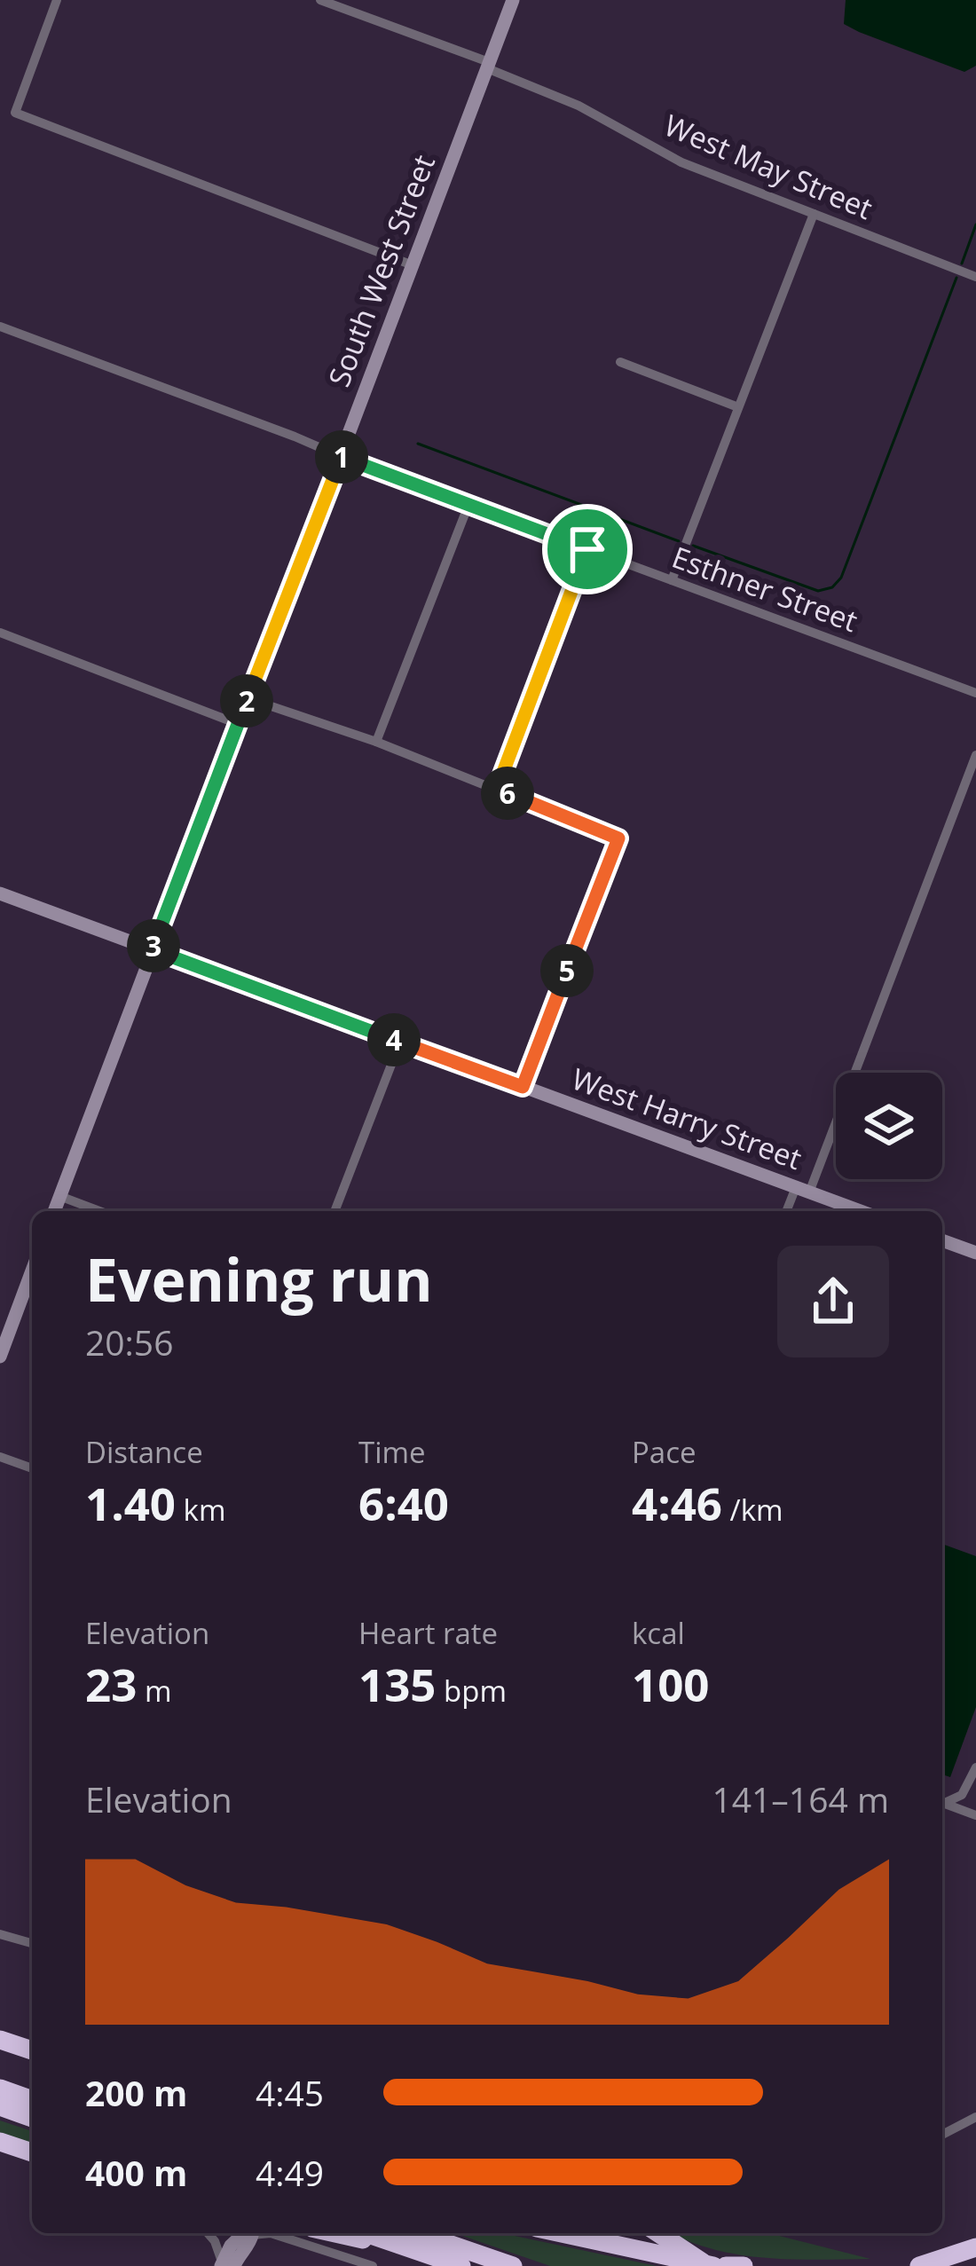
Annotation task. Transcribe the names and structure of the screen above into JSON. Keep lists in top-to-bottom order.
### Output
{
  "streets": {
    "main road": ["South West Street", "West Harry Street"],
    "street": ["West May Street", "Esthner Street"]
  },
  "crossings": [
    ["West May Street", "South West Street"],
    ["South West Street", "Esthner Street"],
    ["South West Street", "West Harry Street"]
  ],
  "page": {
    "pins": [
      "1",
      "2",
      "6",
      "3",
      "5",
      "4"
    ],
    "heading": ["Evening run", "20:56"],
    "stats": [
      ["Distance", "1.40 km"],
      ["Time", "6:40"],
      ["Pace", "4:46 /km"],
      ["Elevation", "23 m"],
      ["Heart rate", "135 bpm"],
      ["kcal", "100"]
    ],
    "chart": ["Elevation", "141–164 m"],
    "list": [
      {
        "name": "200 m",
        "note": "4:45"
      },
      {
        "name": "400 m",
        "note": "4:49"
      }
    ]
  }
}
